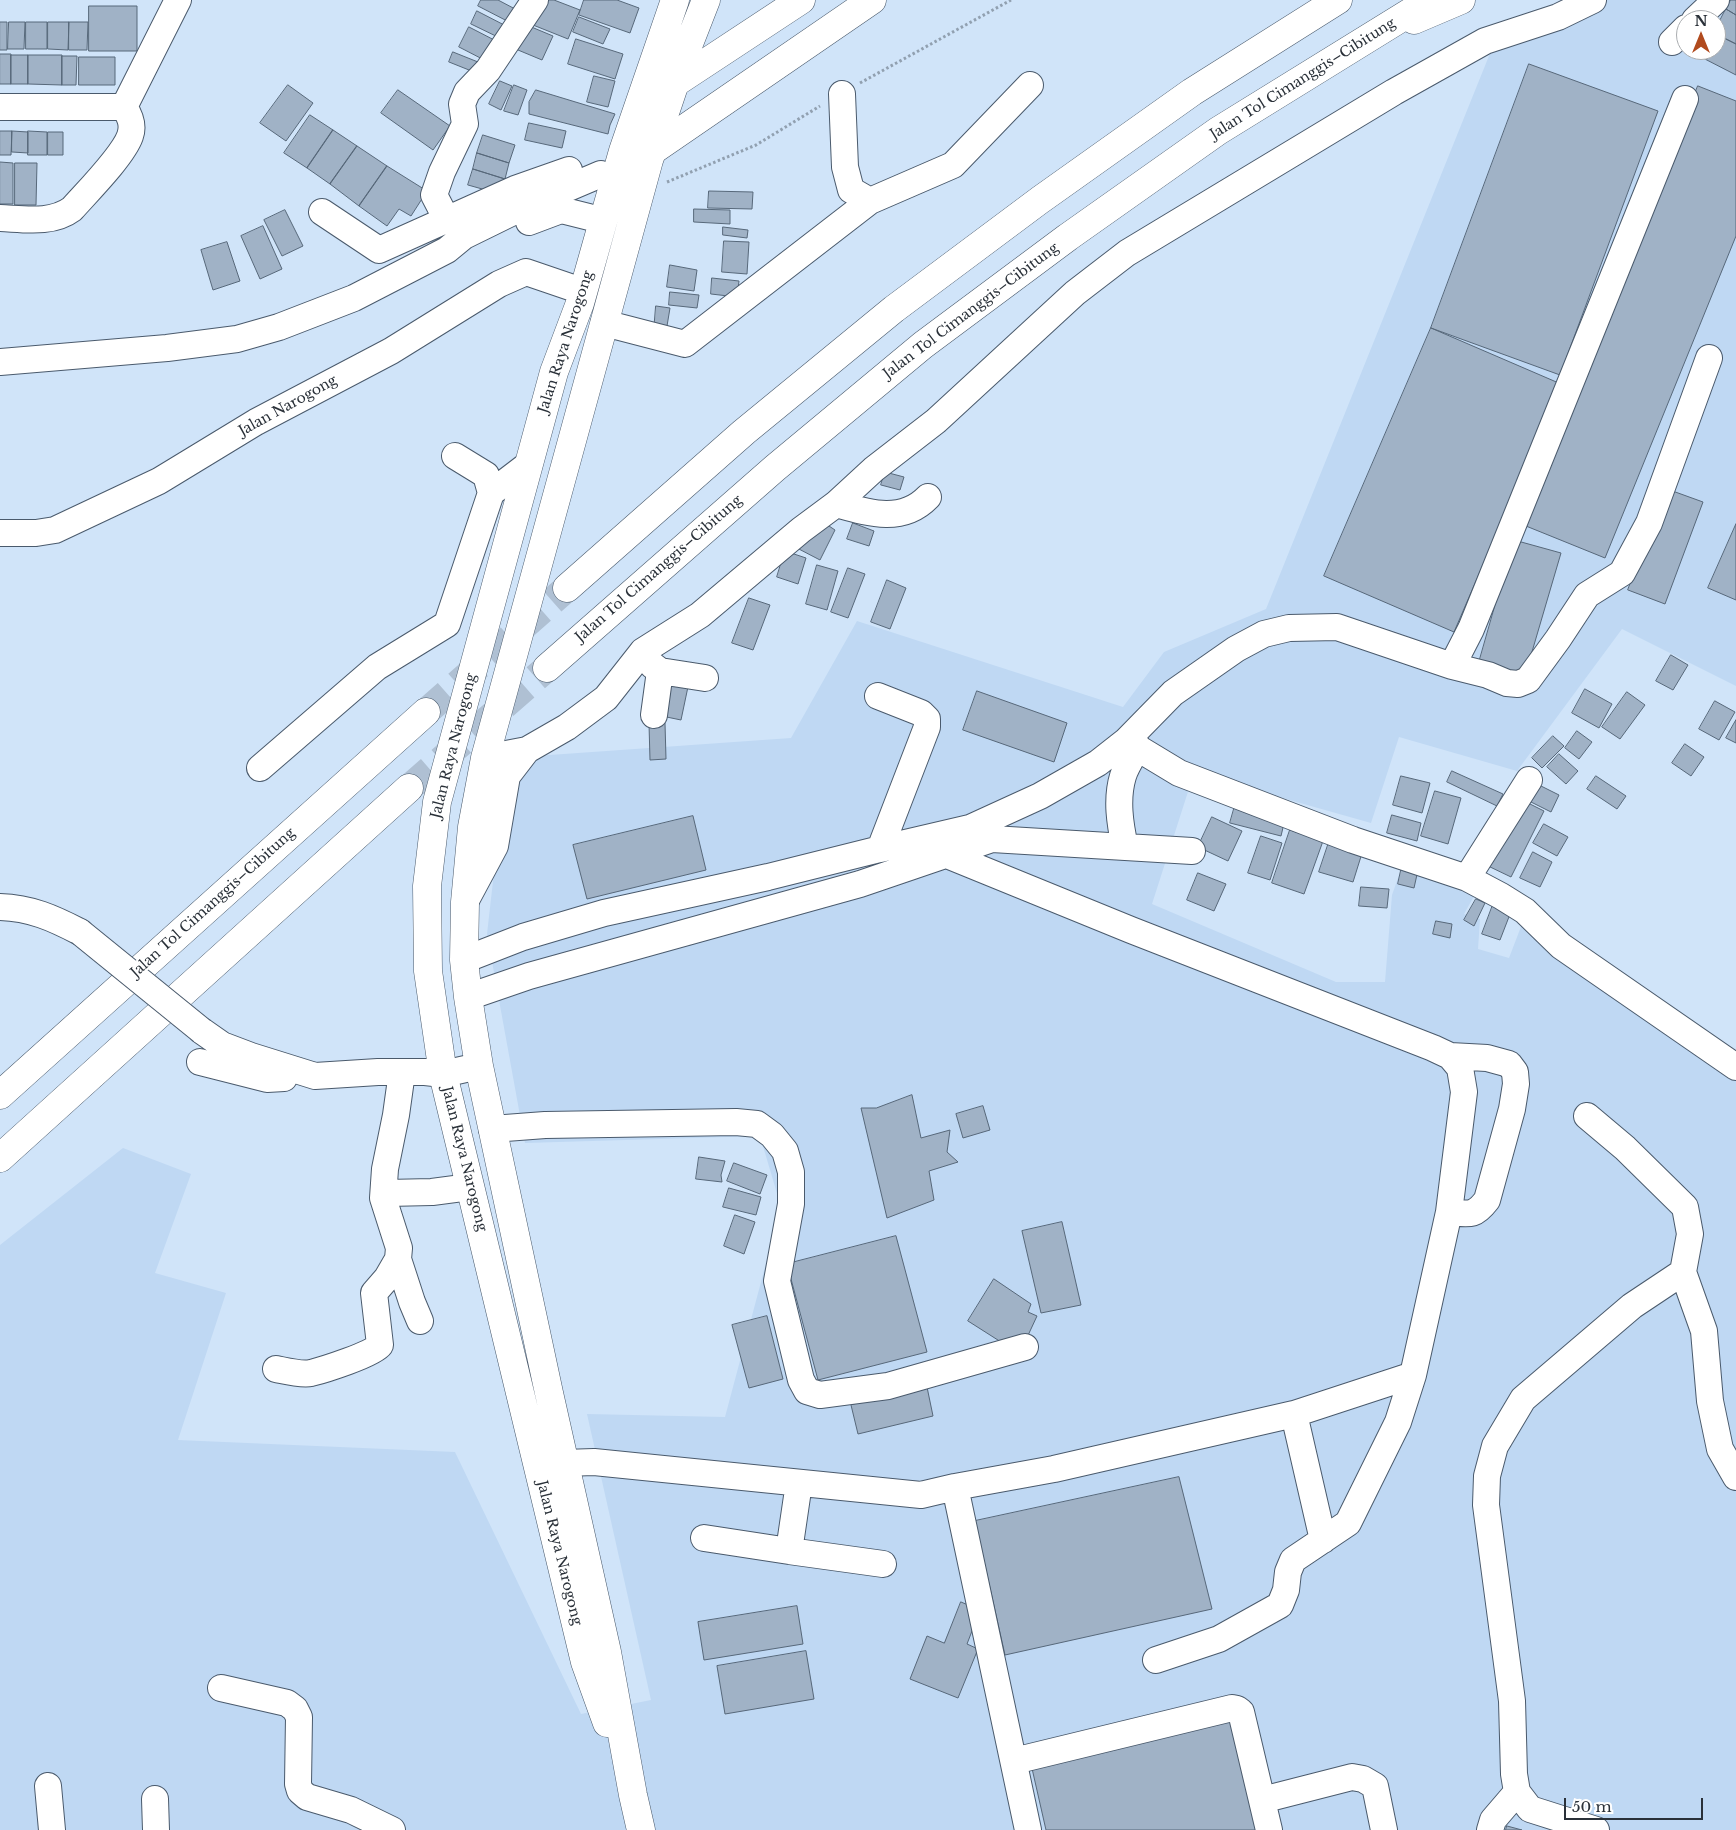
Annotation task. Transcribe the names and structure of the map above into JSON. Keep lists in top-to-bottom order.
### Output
{
  "streets": {
    "main road": ["Jalan Tol Cimanggis–Cibitung", "Jalan Raya Narogong"],
    "street": ["Jalan Narogong"]
  },
  "scale_bar": "50 m",
  "north": "top"
}
